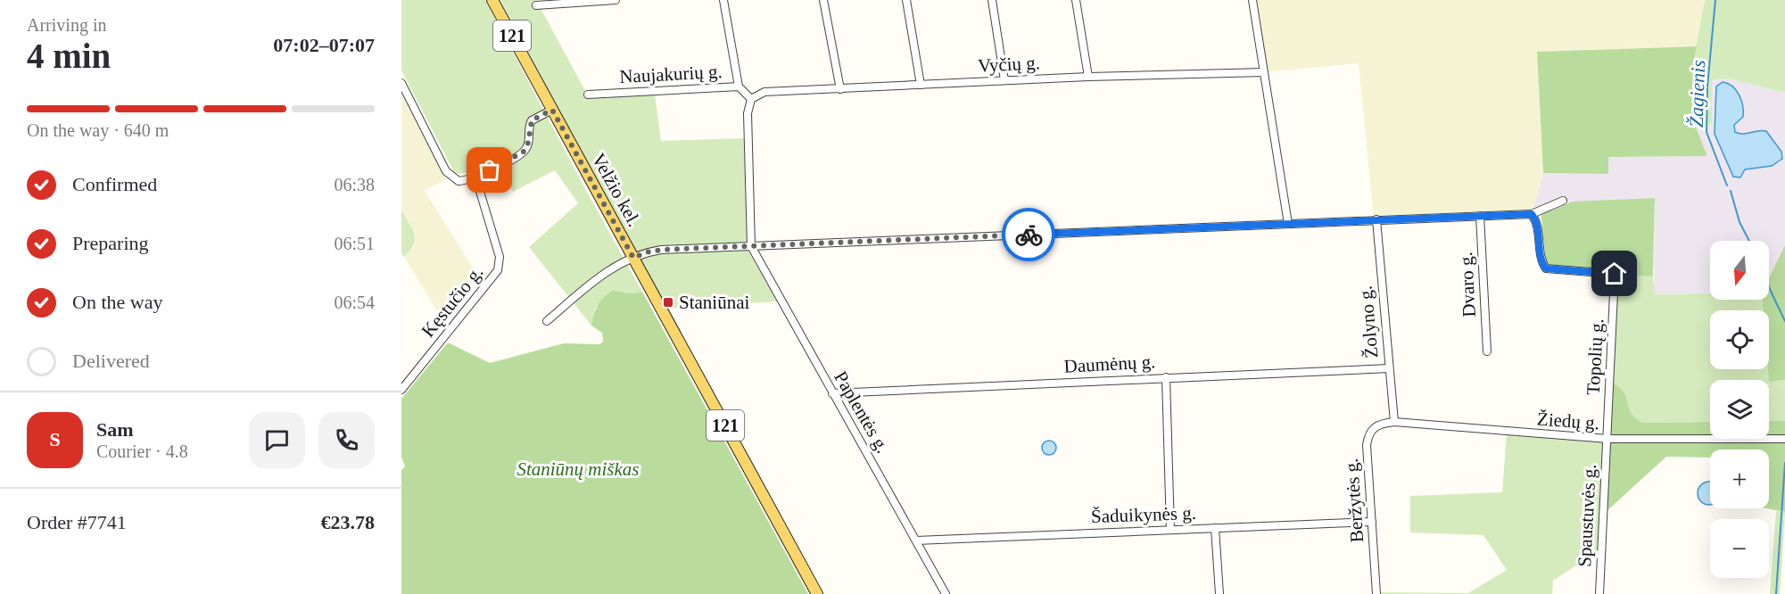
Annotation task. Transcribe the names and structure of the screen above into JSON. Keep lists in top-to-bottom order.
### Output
{
  "streets": {
    "main road": ["121", "Velžio kel."],
    "street": [
      "Vyčių g.",
      "Naujakurių g.",
      "Dvaro g.",
      "Kęstučio g.",
      "Žolyno g.",
      "Topolių g.",
      "Daumėnų g.",
      "Paplentės g.",
      "Žiedų g.",
      "Beržytės g.",
      "Šaduikynės g.",
      "Spaustuvės g."
    ]
  },
  "crossings": [
    ["Vyčių g.", "Naujakurių g."],
    ["Žolyno g.", "Daumėnų g."],
    ["Žolyno g.", "Žiedų g."],
    ["Žolyno g.", "Beržytės g."],
    ["Topolių g.", "Žiedų g."],
    ["Topolių g.", "Spaustuvės g."],
    ["Daumėnų g.", "Paplentės g."],
    ["Paplentės g.", "Šaduikynės g."],
    ["Žiedų g.", "Beržytės g."],
    ["Žiedų g.", "Spaustuvės g."],
    ["Beržytės g.", "Šaduikynės g."]
  ],
  "water": ["Žagienis"],
  "parks": ["Staniūnų miškas"],
  "places": {
    "transit": ["Staniūnai"]
  },
  "north": "bottom",
  "page": {
    "heading": ["4 min", "Arriving in", "07:02–07:07"],
    "panel": [
      "Sam",
      "Courier · 4.8",
      "Order #7741",
      "€23.78"
    ],
    "bar": "On the way · 640 m",
    "list": [
      ["Confirmed", "06:38"],
      ["Preparing", "06:51"],
      ["On the way", "06:54"],
      "Delivered"
    ],
    "map_buttons": ["+", "−"],
    "round": "S"
  }
}
